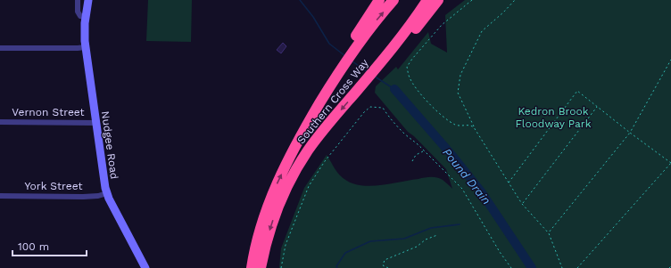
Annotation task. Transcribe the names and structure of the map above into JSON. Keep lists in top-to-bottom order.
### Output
{
  "streets": {
    "highway": ["Southern Cross Way"],
    "main road": ["Nudgee Road"],
    "street": ["Vernon Street", "York Street"]
  },
  "crossings": [
    ["Vernon Street", "Nudgee Road"],
    ["Nudgee Road", "York Street"]
  ],
  "water": ["Pound Drain"],
  "parks": ["Kedron Brook Floodway Park"],
  "scale_bar": "100 m"
}
